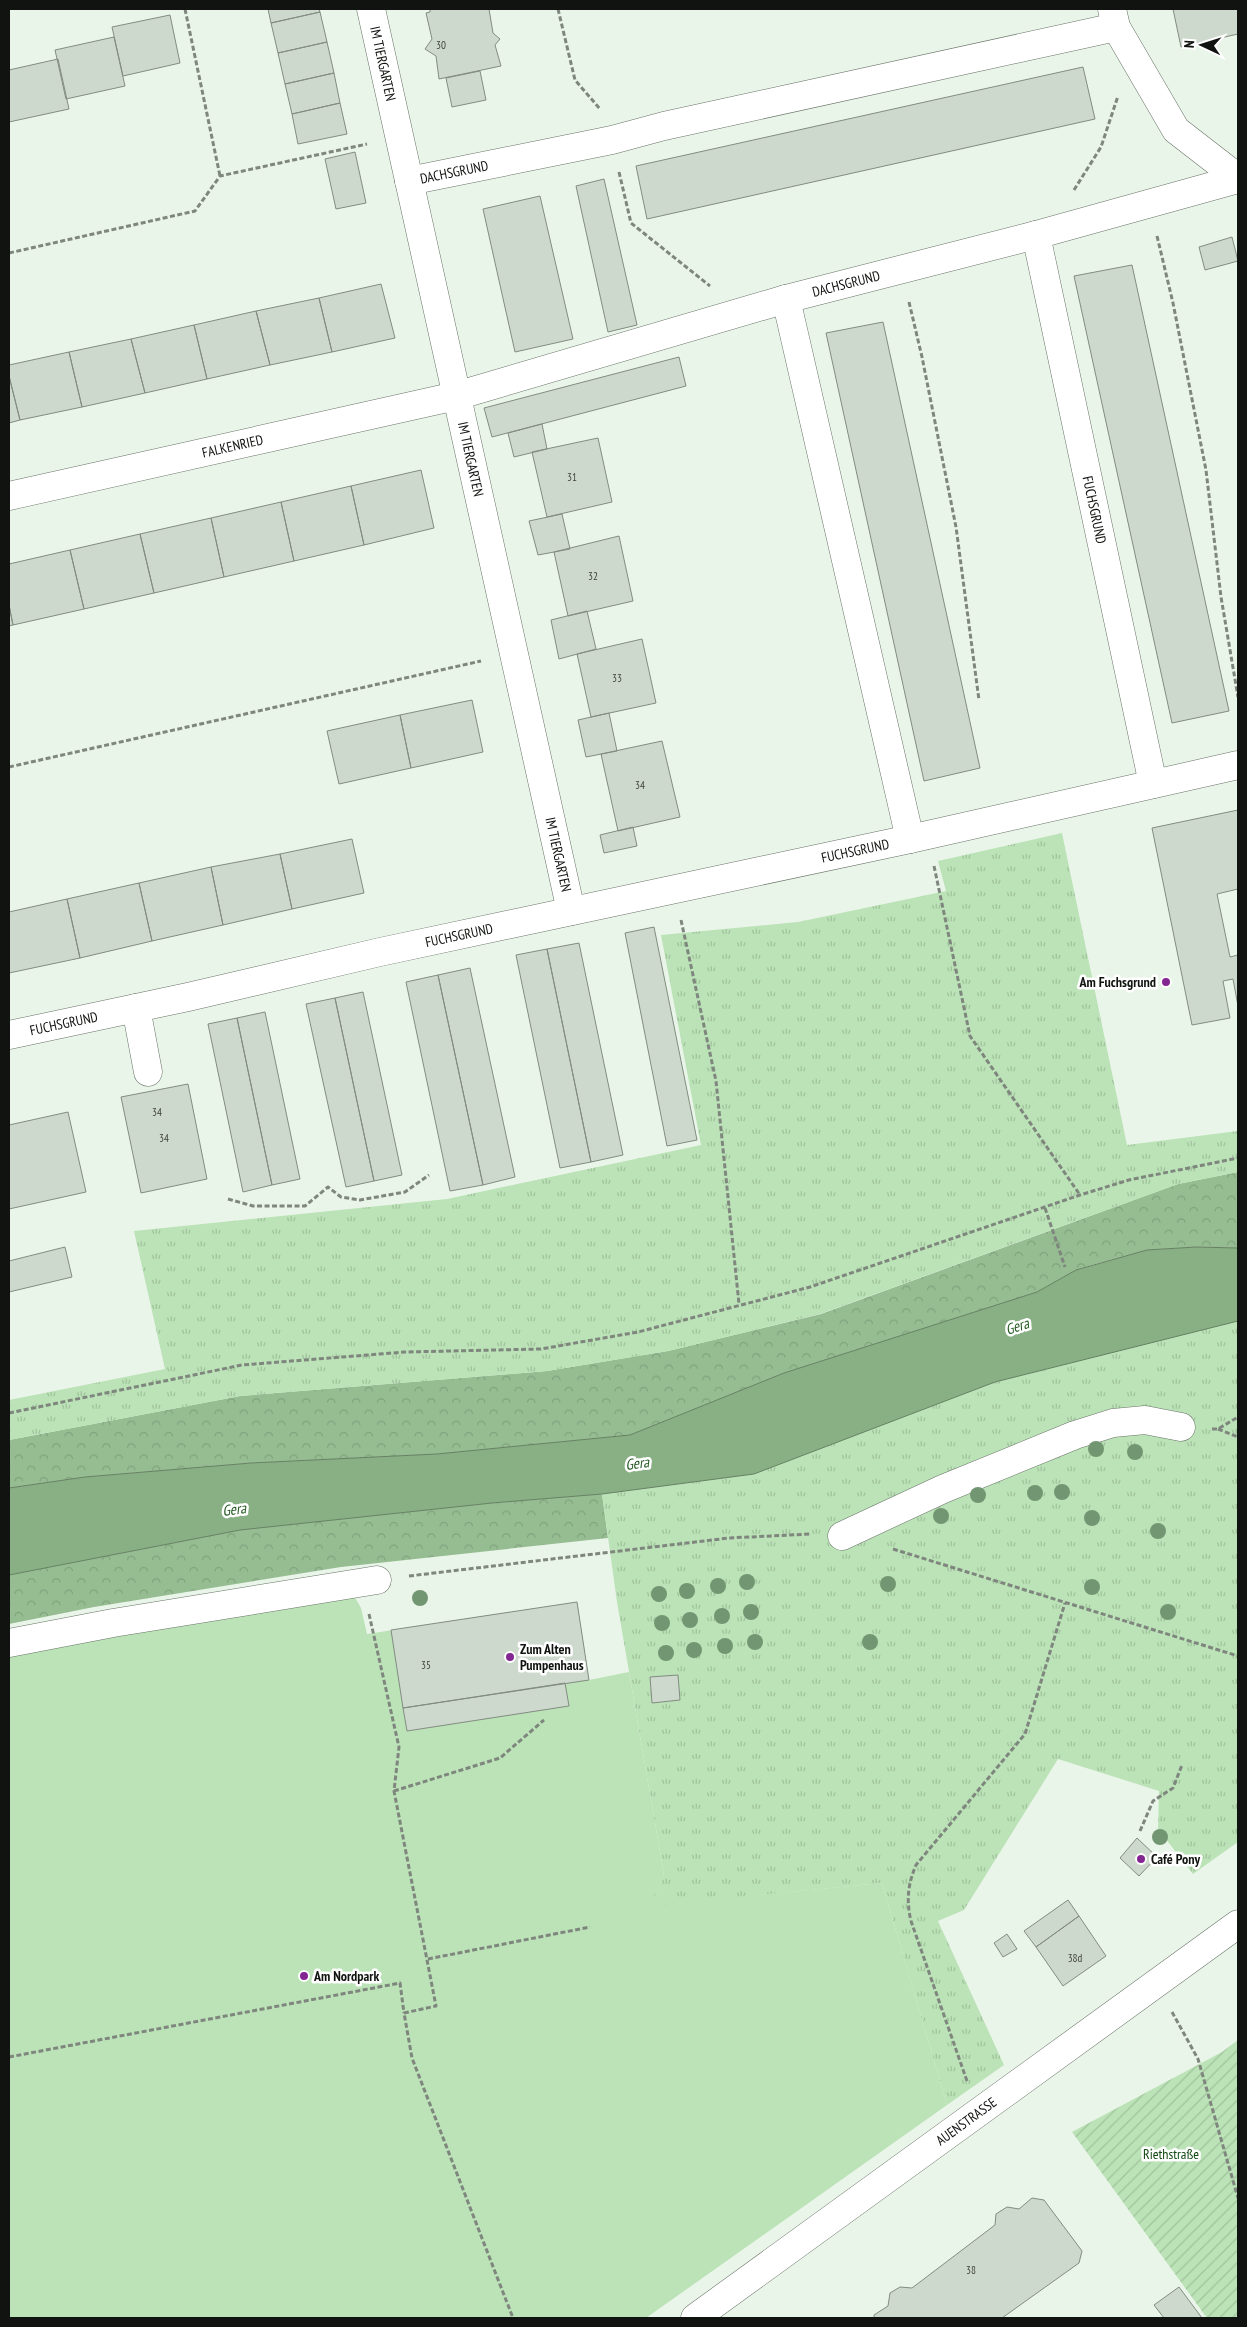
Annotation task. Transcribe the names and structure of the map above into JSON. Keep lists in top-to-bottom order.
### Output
{
  "streets": {
    "street": [
      "IM TIERGARTEN",
      "DACHSGRUND",
      "FALKENRIED",
      "FUCHSGRUND",
      "AUENSTRASSE"
    ]
  },
  "crossings": [
    ["IM TIERGARTEN", "DACHSGRUND"],
    ["IM TIERGARTEN", "FALKENRIED"],
    ["IM TIERGARTEN", "FUCHSGRUND"],
    ["DACHSGRUND", "FALKENRIED"],
    ["DACHSGRUND", "FUCHSGRUND"]
  ],
  "water": ["Gera"],
  "parks": ["Riethstraße"],
  "places": [
    "Am Fuchsgrund",
    "Zum Alten Pumpenhaus",
    "Café Pony",
    "Am Nordpark"
  ],
  "house_numbers": [
    "30",
    "31",
    "32",
    "33",
    "34",
    "34",
    "34",
    "35",
    "38d",
    "38"
  ],
  "north": "left"
}
